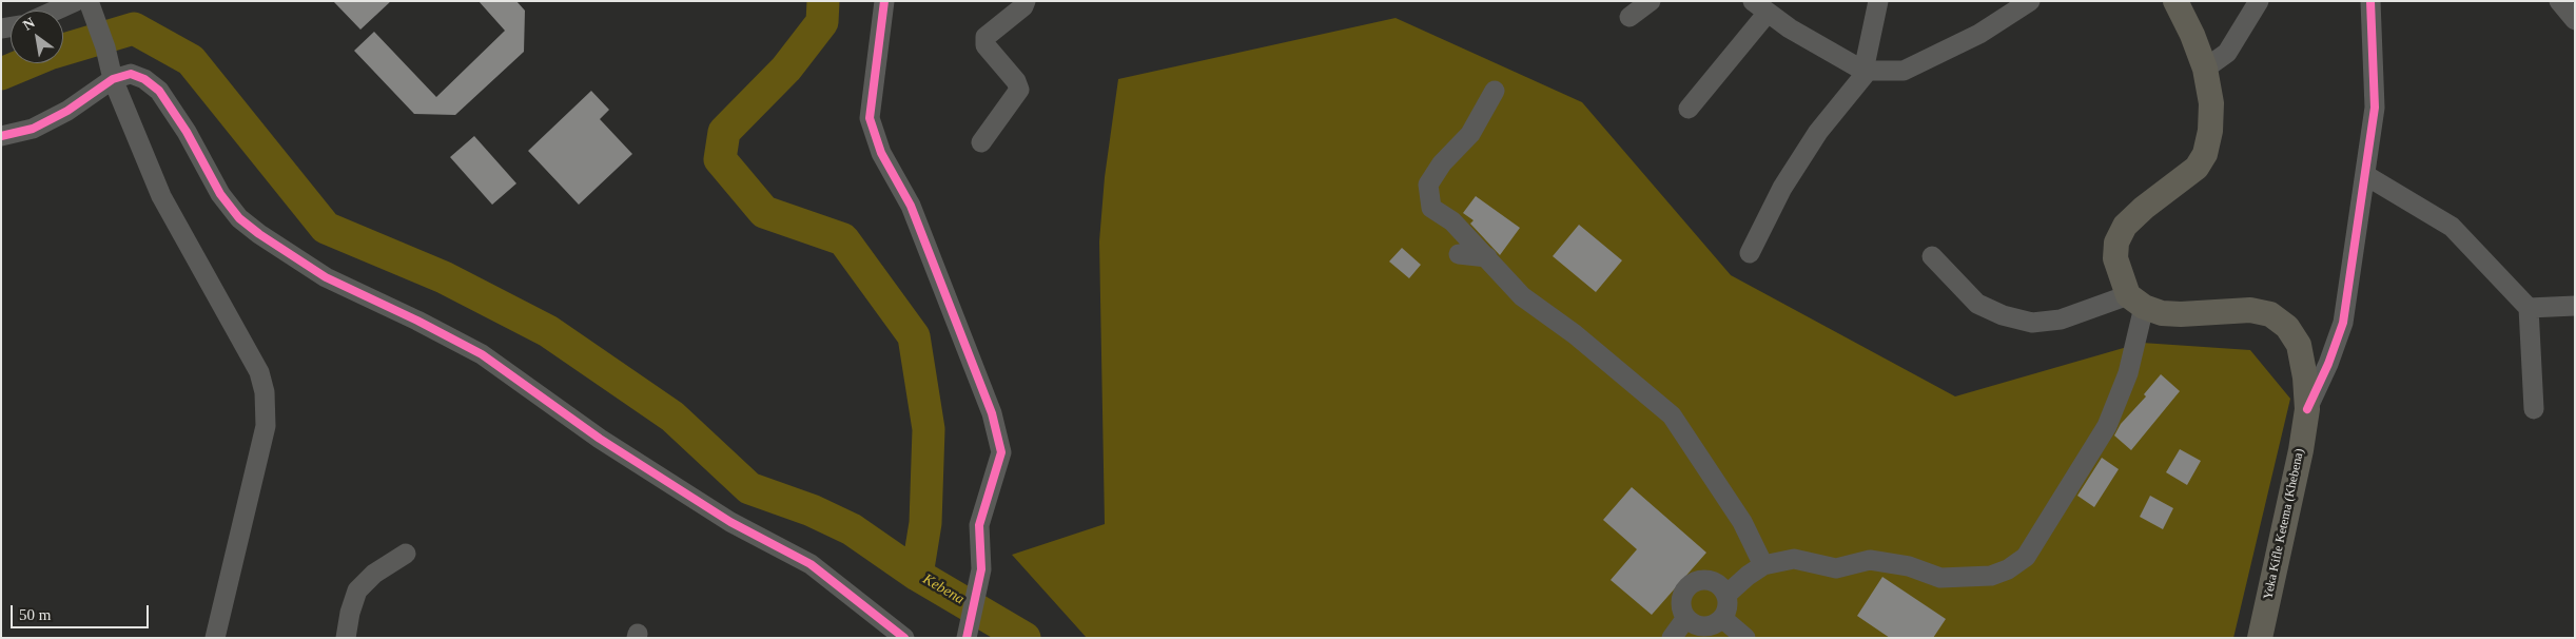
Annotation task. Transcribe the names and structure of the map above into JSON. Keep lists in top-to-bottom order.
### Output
{
  "streets": {
    "main road": ["Yeka Kifle Ketema (Khebena)"]
  },
  "water": ["Kebena"],
  "scale_bar": "50 m",
  "north": "top left"
}
